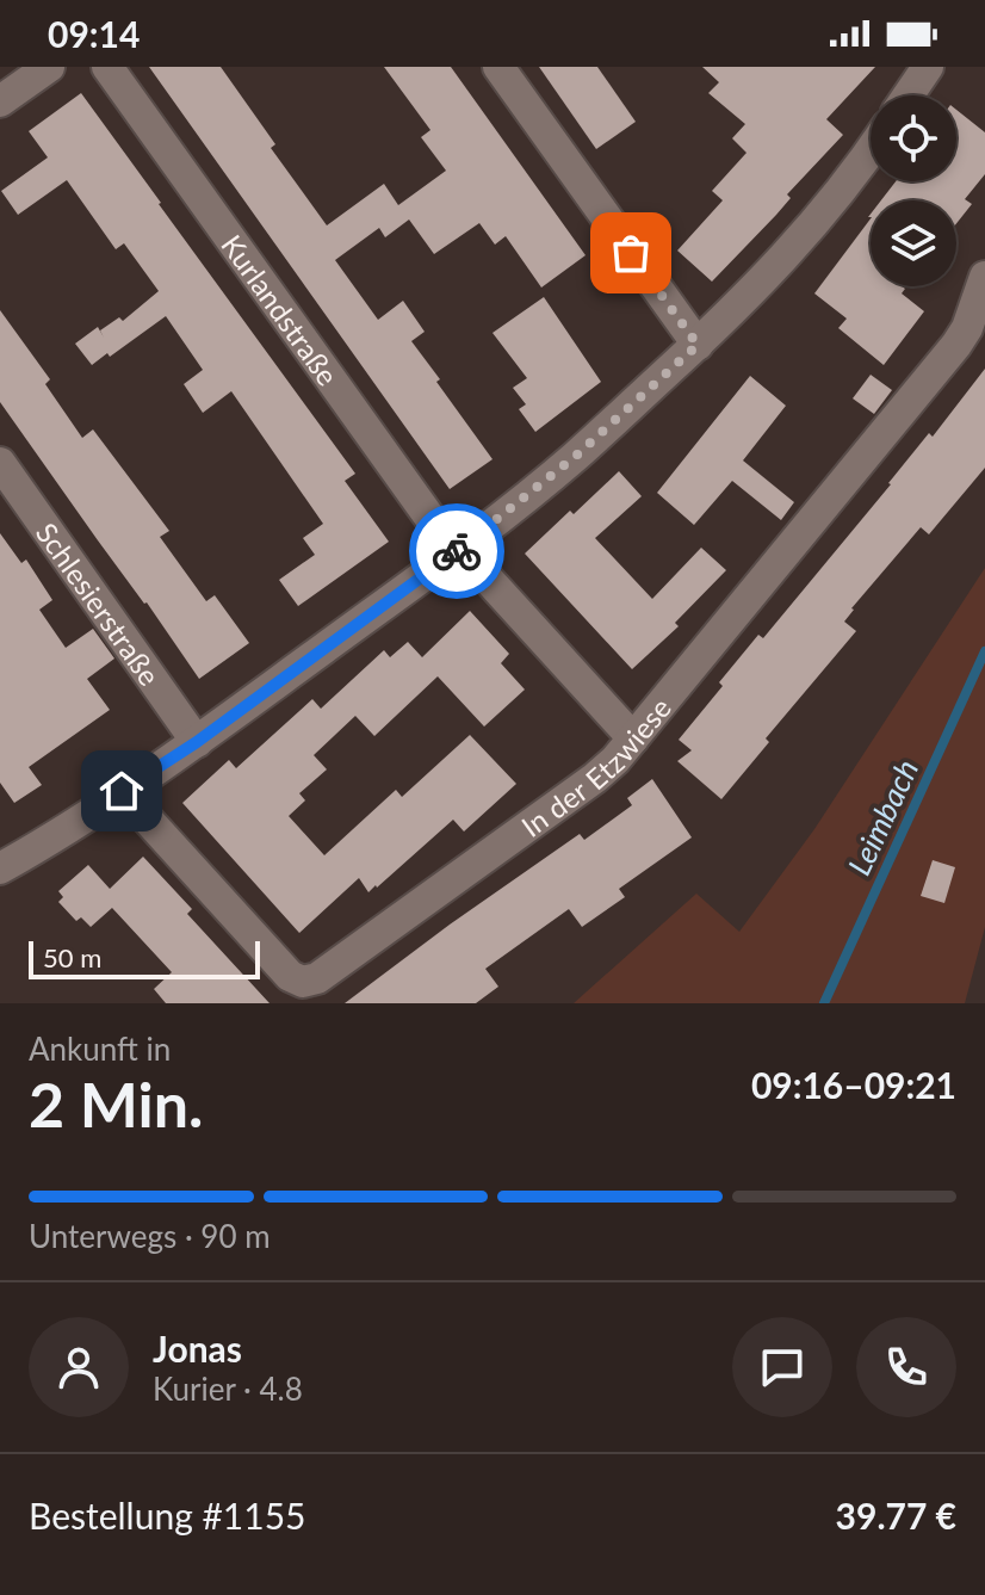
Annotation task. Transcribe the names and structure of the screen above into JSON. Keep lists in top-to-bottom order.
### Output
{
  "streets": {
    "street": ["Kurlandstraße", "Schlesierstraße", "In der Etzwiese"]
  },
  "crossings": [
    ["Kurlandstraße", "In der Etzwiese"]
  ],
  "water": ["Leimbach"],
  "scale_bar": "50 m",
  "page": {
    "status": "09:14",
    "scale": "50 m",
    "heading": ["2 Min.", "Ankunft in", "09:16–09:21"],
    "panel": [
      "Jonas",
      "Kurier · 4.8",
      "Bestellung #1155",
      "39.77 €"
    ],
    "bar": "Unterwegs · 90 m"
  }
}
